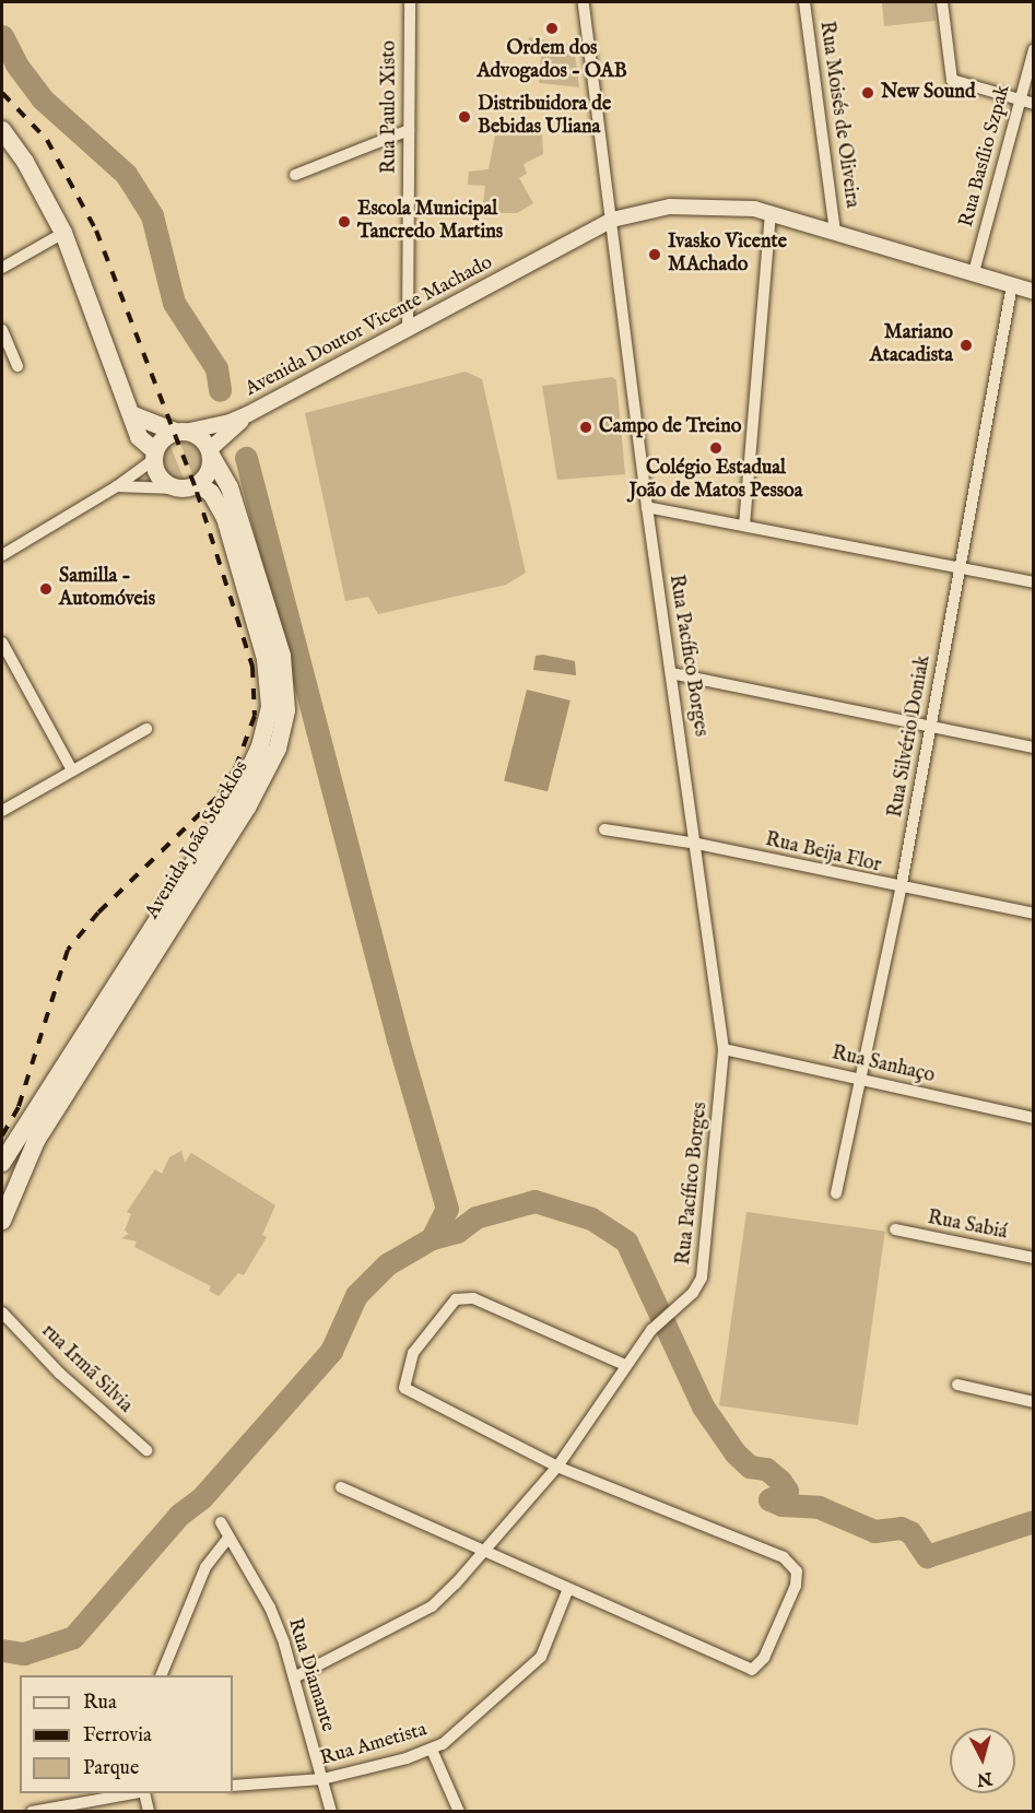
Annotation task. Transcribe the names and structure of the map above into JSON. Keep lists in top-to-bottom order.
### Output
{
  "streets": {
    "main road": ["Avenida João Stocklos"],
    "street": [
      "Rua Paulo Xisto",
      "Rua Moisés de Oliveira",
      "Rua Basílio Szpak",
      "Avenida Doutor Vicente Machado",
      "Rua Pacífico Borges",
      "Rua Silvério Doniak",
      "Rua Beija Flor",
      "Rua Sanhaço",
      "Rua Sabiá",
      "rua Irmã Silvia",
      "Rua Diamante",
      "Rua Ametista"
    ]
  },
  "crossings": [
    ["Rua Paulo Xisto", "Avenida Doutor Vicente Machado"],
    ["Rua Moisés de Oliveira", "Avenida Doutor Vicente Machado"],
    ["Rua Basílio Szpak", "Avenida Doutor Vicente Machado"],
    ["Avenida Doutor Vicente Machado", "Rua Pacífico Borges"],
    ["Avenida Doutor Vicente Machado", "Rua Silvério Doniak"],
    ["Avenida Doutor Vicente Machado", "Avenida João Stocklos"],
    ["Rua Pacífico Borges", "Rua Beija Flor"],
    ["Rua Pacífico Borges", "Rua Sanhaço"],
    ["Rua Silvério Doniak", "Rua Beija Flor"],
    ["Rua Silvério Doniak", "Rua Sanhaço"],
    ["Rua Diamante", "Rua Ametista"]
  ],
  "places": [
    "Ordem dos Advogados - OAB",
    "New Sound",
    "Distribuidora de Bebidas Uliana",
    "Escola Municipal Tancredo Martins",
    "Ivasko Vicente MAchado",
    "Mariano Atacadista",
    "Campo de Treino",
    "Colégio Estadual João de Matos Pessoa",
    "Samilla - Automóveis"
  ],
  "legend": ["Rua", "Ferrovia", "Parque"],
  "north": "bottom"
}
